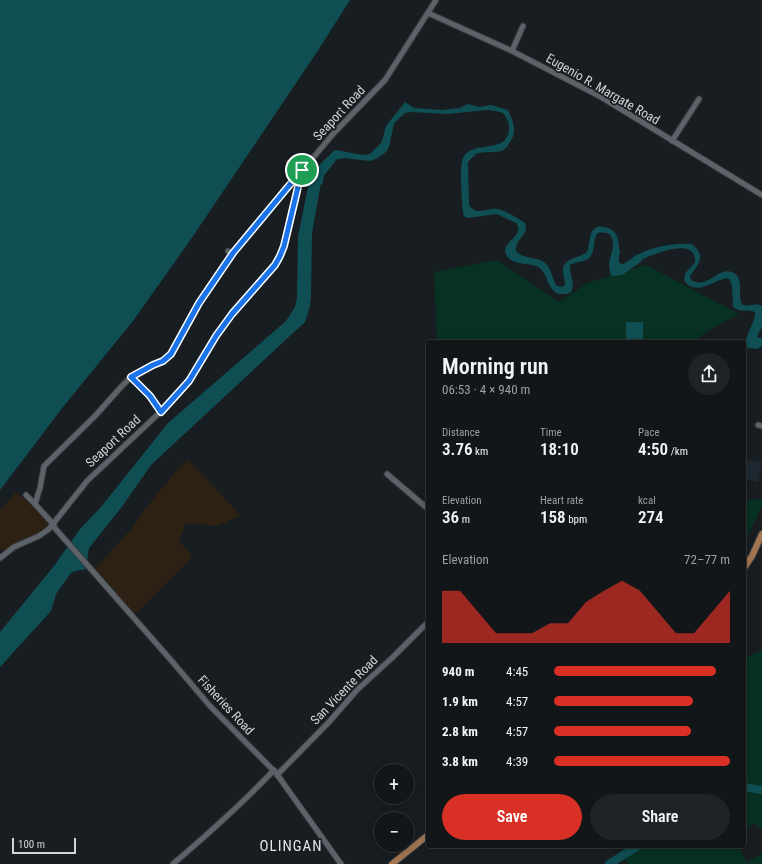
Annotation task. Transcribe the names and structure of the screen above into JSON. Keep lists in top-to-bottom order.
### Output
{
  "streets": {
    "street": [
      "Eugenio R. Margate Road",
      "Seaport Road",
      "San Vicente Road",
      "Fisheries Road"
    ]
  },
  "crossings": [
    ["Eugenio R. Margate Road", "Seaport Road"],
    ["Seaport Road", "Fisheries Road"],
    ["San Vicente Road", "Fisheries Road"]
  ],
  "districts": ["OLINGAN"],
  "scale_bar": "100 m",
  "page": {
    "heading": ["Morning run", "06:53 · 4 × 940 m"],
    "stats": [
      ["Distance", "3.76 km"],
      ["Time", "18:10"],
      ["Pace", "4:50 /km"],
      ["Elevation", "36 m"],
      ["Heart rate", "158 bpm"],
      ["kcal", "274"]
    ],
    "chart": ["Elevation", "72–77 m"],
    "list": [
      {
        "name": "940 m",
        "note": "4:45"
      },
      {
        "name": "1.9 km",
        "note": "4:57"
      },
      {
        "name": "2.8 km",
        "note": "4:57"
      },
      {
        "name": "3.8 km",
        "note": "4:39"
      }
    ],
    "map_buttons": ["+", "−"],
    "buttons": ["Save", "Share"],
    "scale": "100 m"
  }
}
